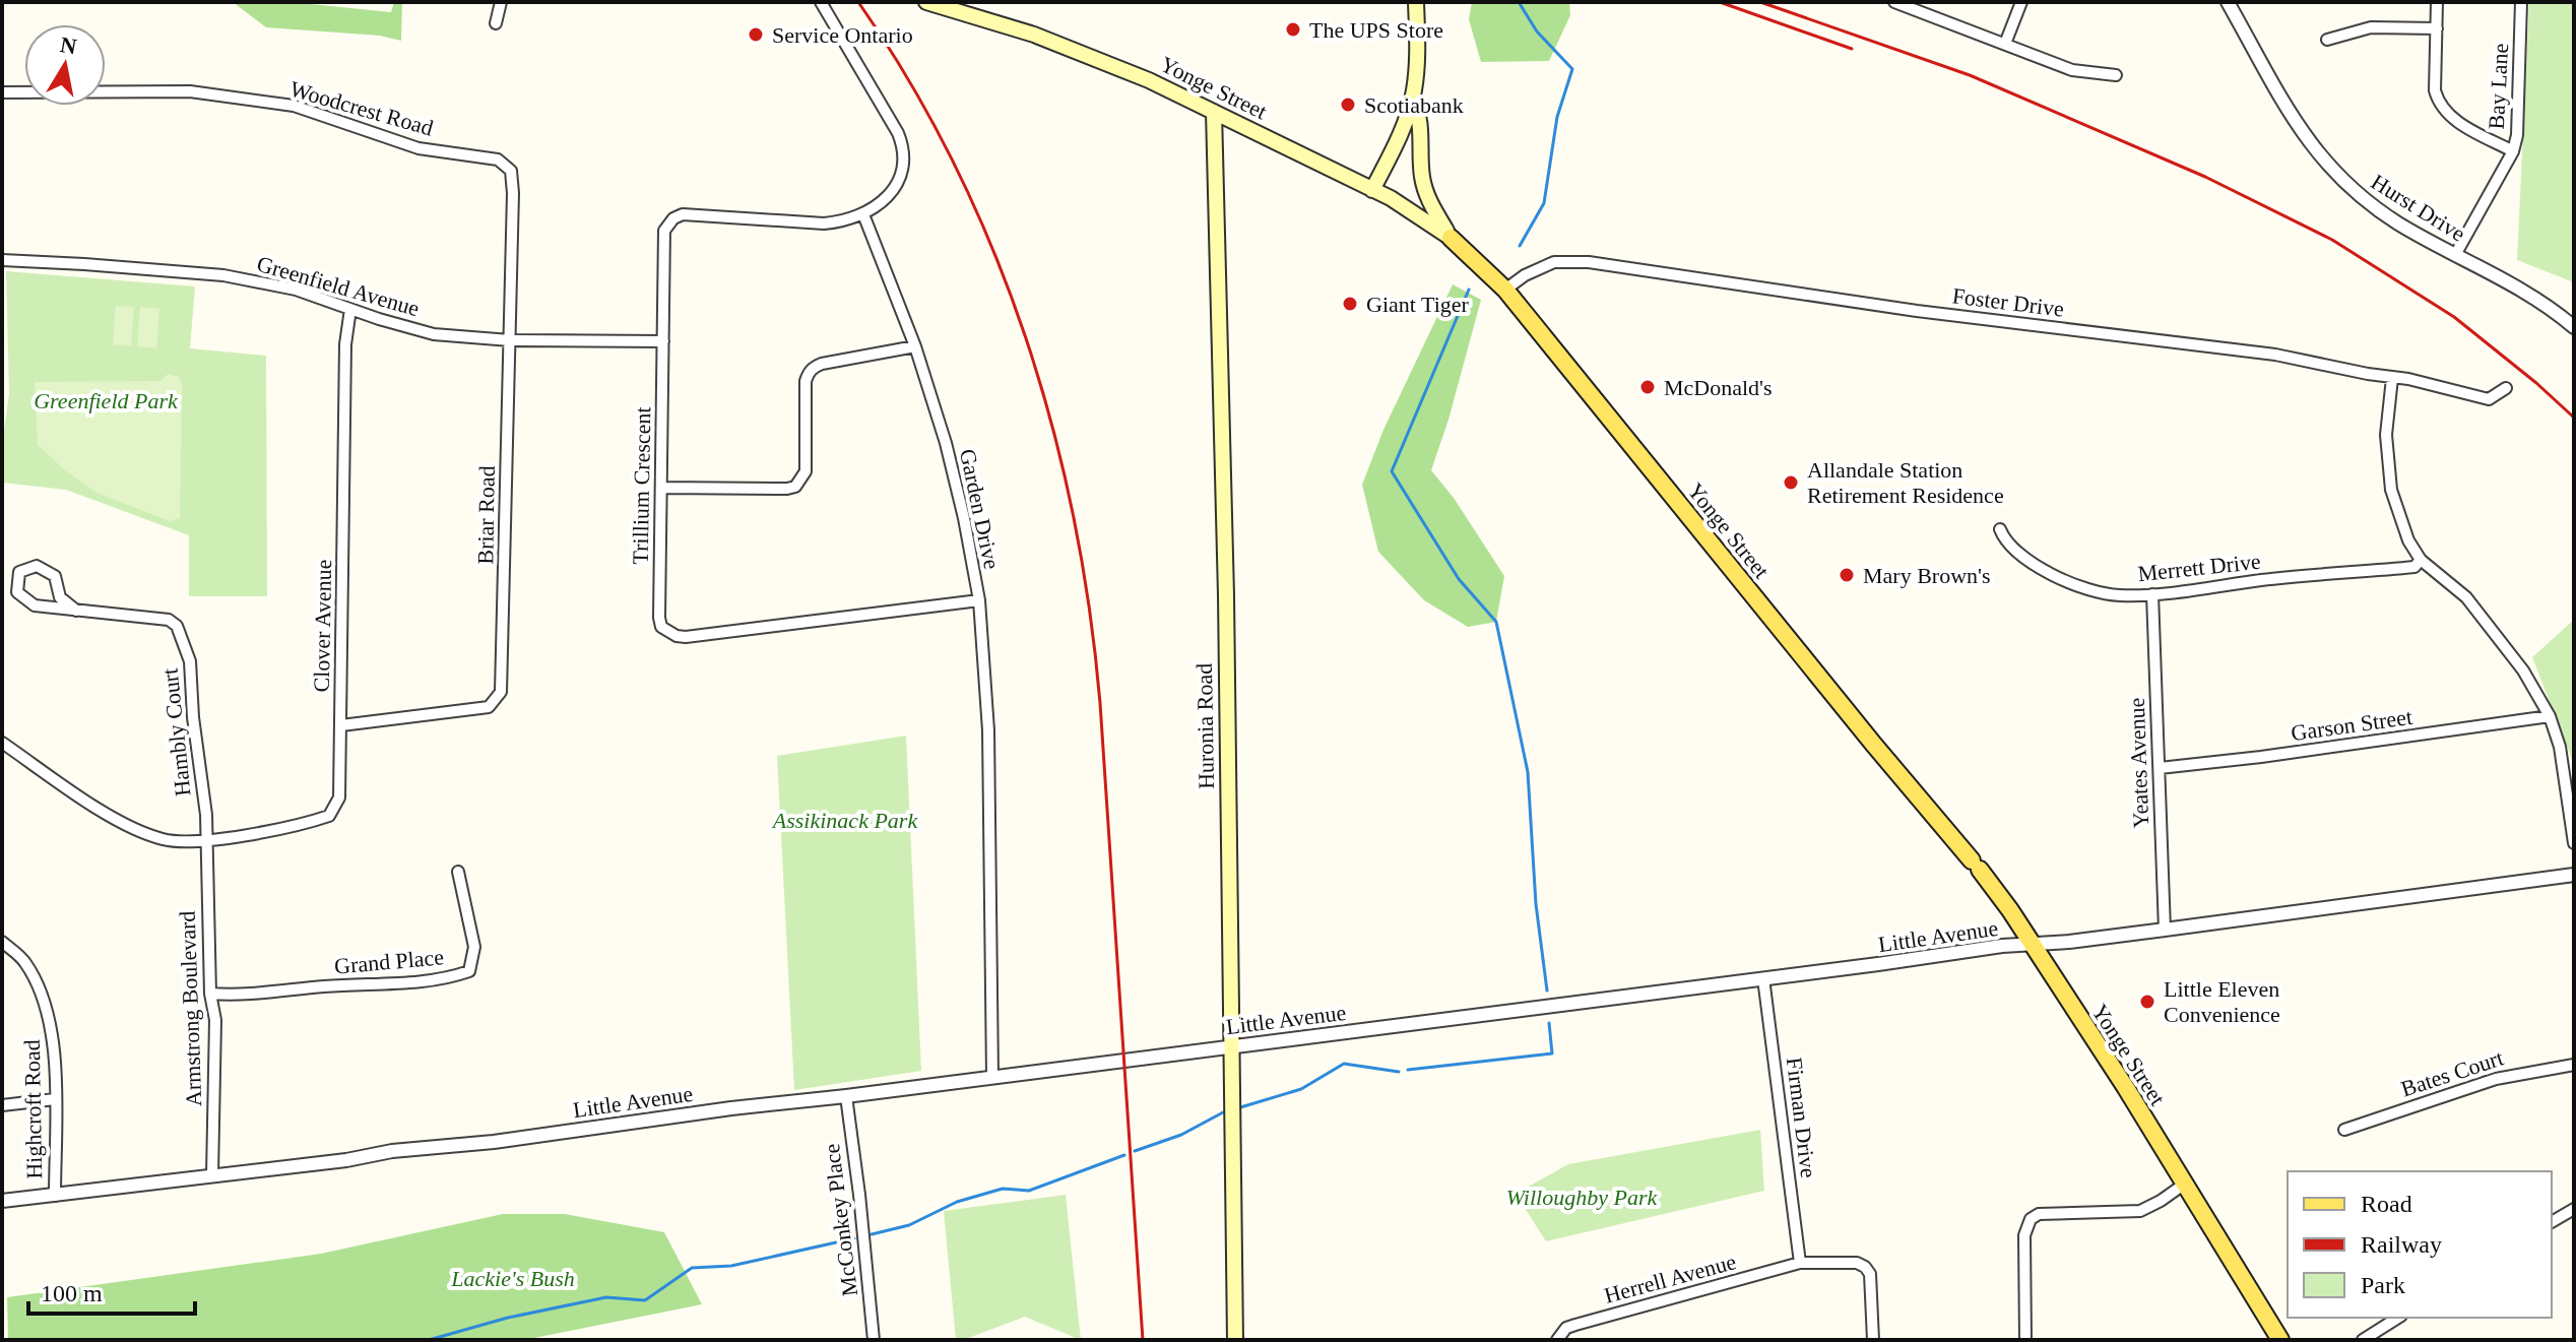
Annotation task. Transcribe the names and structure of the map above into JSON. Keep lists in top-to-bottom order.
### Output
{
  "streets": {
    "main road": ["Yonge Street", "Huronia Road"],
    "street": [
      "Bay Lane",
      "Woodcrest Road",
      "Hurst Drive",
      "Greenfield Avenue",
      "Foster Drive",
      "Trillium Crescent",
      "Garden Drive",
      "Briar Road",
      "Merrett Drive",
      "Clover Avenue",
      "Garson Street",
      "Hambly Court",
      "Yeates Avenue",
      "Little Avenue",
      "Grand Place",
      "Armstrong Boulevard",
      "Bates Court",
      "Highcroft Road",
      "Firman Drive",
      "McConkey Place",
      "Herrell Avenue"
    ]
  },
  "crossings": [
    ["Bay Lane", "Hurst Drive"],
    ["Yonge Street", "Foster Drive"],
    ["Yonge Street", "Huronia Road"],
    ["Yonge Street", "Little Avenue"],
    ["Woodcrest Road", "Briar Road"],
    ["Greenfield Avenue", "Trillium Crescent"],
    ["Greenfield Avenue", "Briar Road"],
    ["Greenfield Avenue", "Clover Avenue"],
    ["Trillium Crescent", "Garden Drive"],
    ["Garden Drive", "Little Avenue"],
    ["Briar Road", "Clover Avenue"],
    ["Merrett Drive", "Yeates Avenue"],
    ["Clover Avenue", "Hambly Court"],
    ["Clover Avenue", "Armstrong Boulevard"],
    ["Garson Street", "Yeates Avenue"],
    ["Huronia Road", "Little Avenue"],
    ["Hambly Court", "Armstrong Boulevard"],
    ["Yeates Avenue", "Little Avenue"],
    ["Little Avenue", "Armstrong Boulevard"],
    ["Little Avenue", "Highcroft Road"],
    ["Little Avenue", "Firman Drive"],
    ["Little Avenue", "McConkey Place"],
    ["Grand Place", "Armstrong Boulevard"],
    ["Firman Drive", "Herrell Avenue"]
  ],
  "parks": [
    "Greenfield Park",
    "Assikinack Park",
    "Willoughby Park",
    "Lackie's Bush"
  ],
  "places": [
    "The UPS Store",
    "Service Ontario",
    "Scotiabank",
    "Giant Tiger",
    "McDonald's",
    "Allandale Station Retirement Residence",
    "Mary Brown's",
    "Little Eleven Convenience"
  ],
  "legend": ["Road", "Railway", "Park"],
  "scale_bar": "100 m",
  "north": "top"
}
